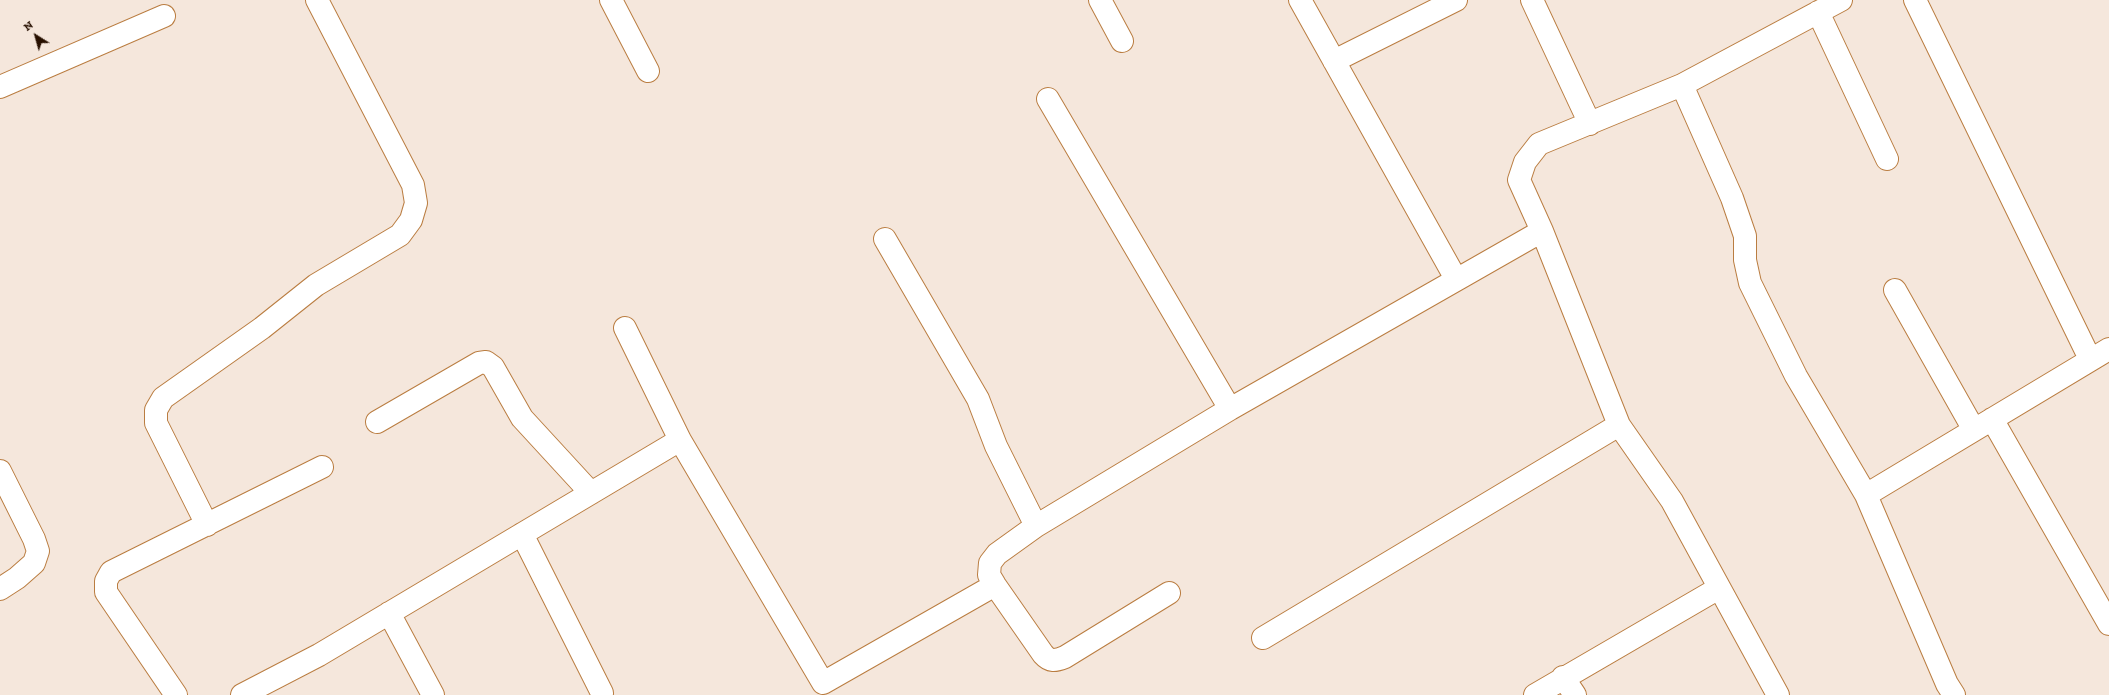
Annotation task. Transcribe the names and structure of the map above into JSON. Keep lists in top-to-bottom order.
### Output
{
  "north": "top left"
}
